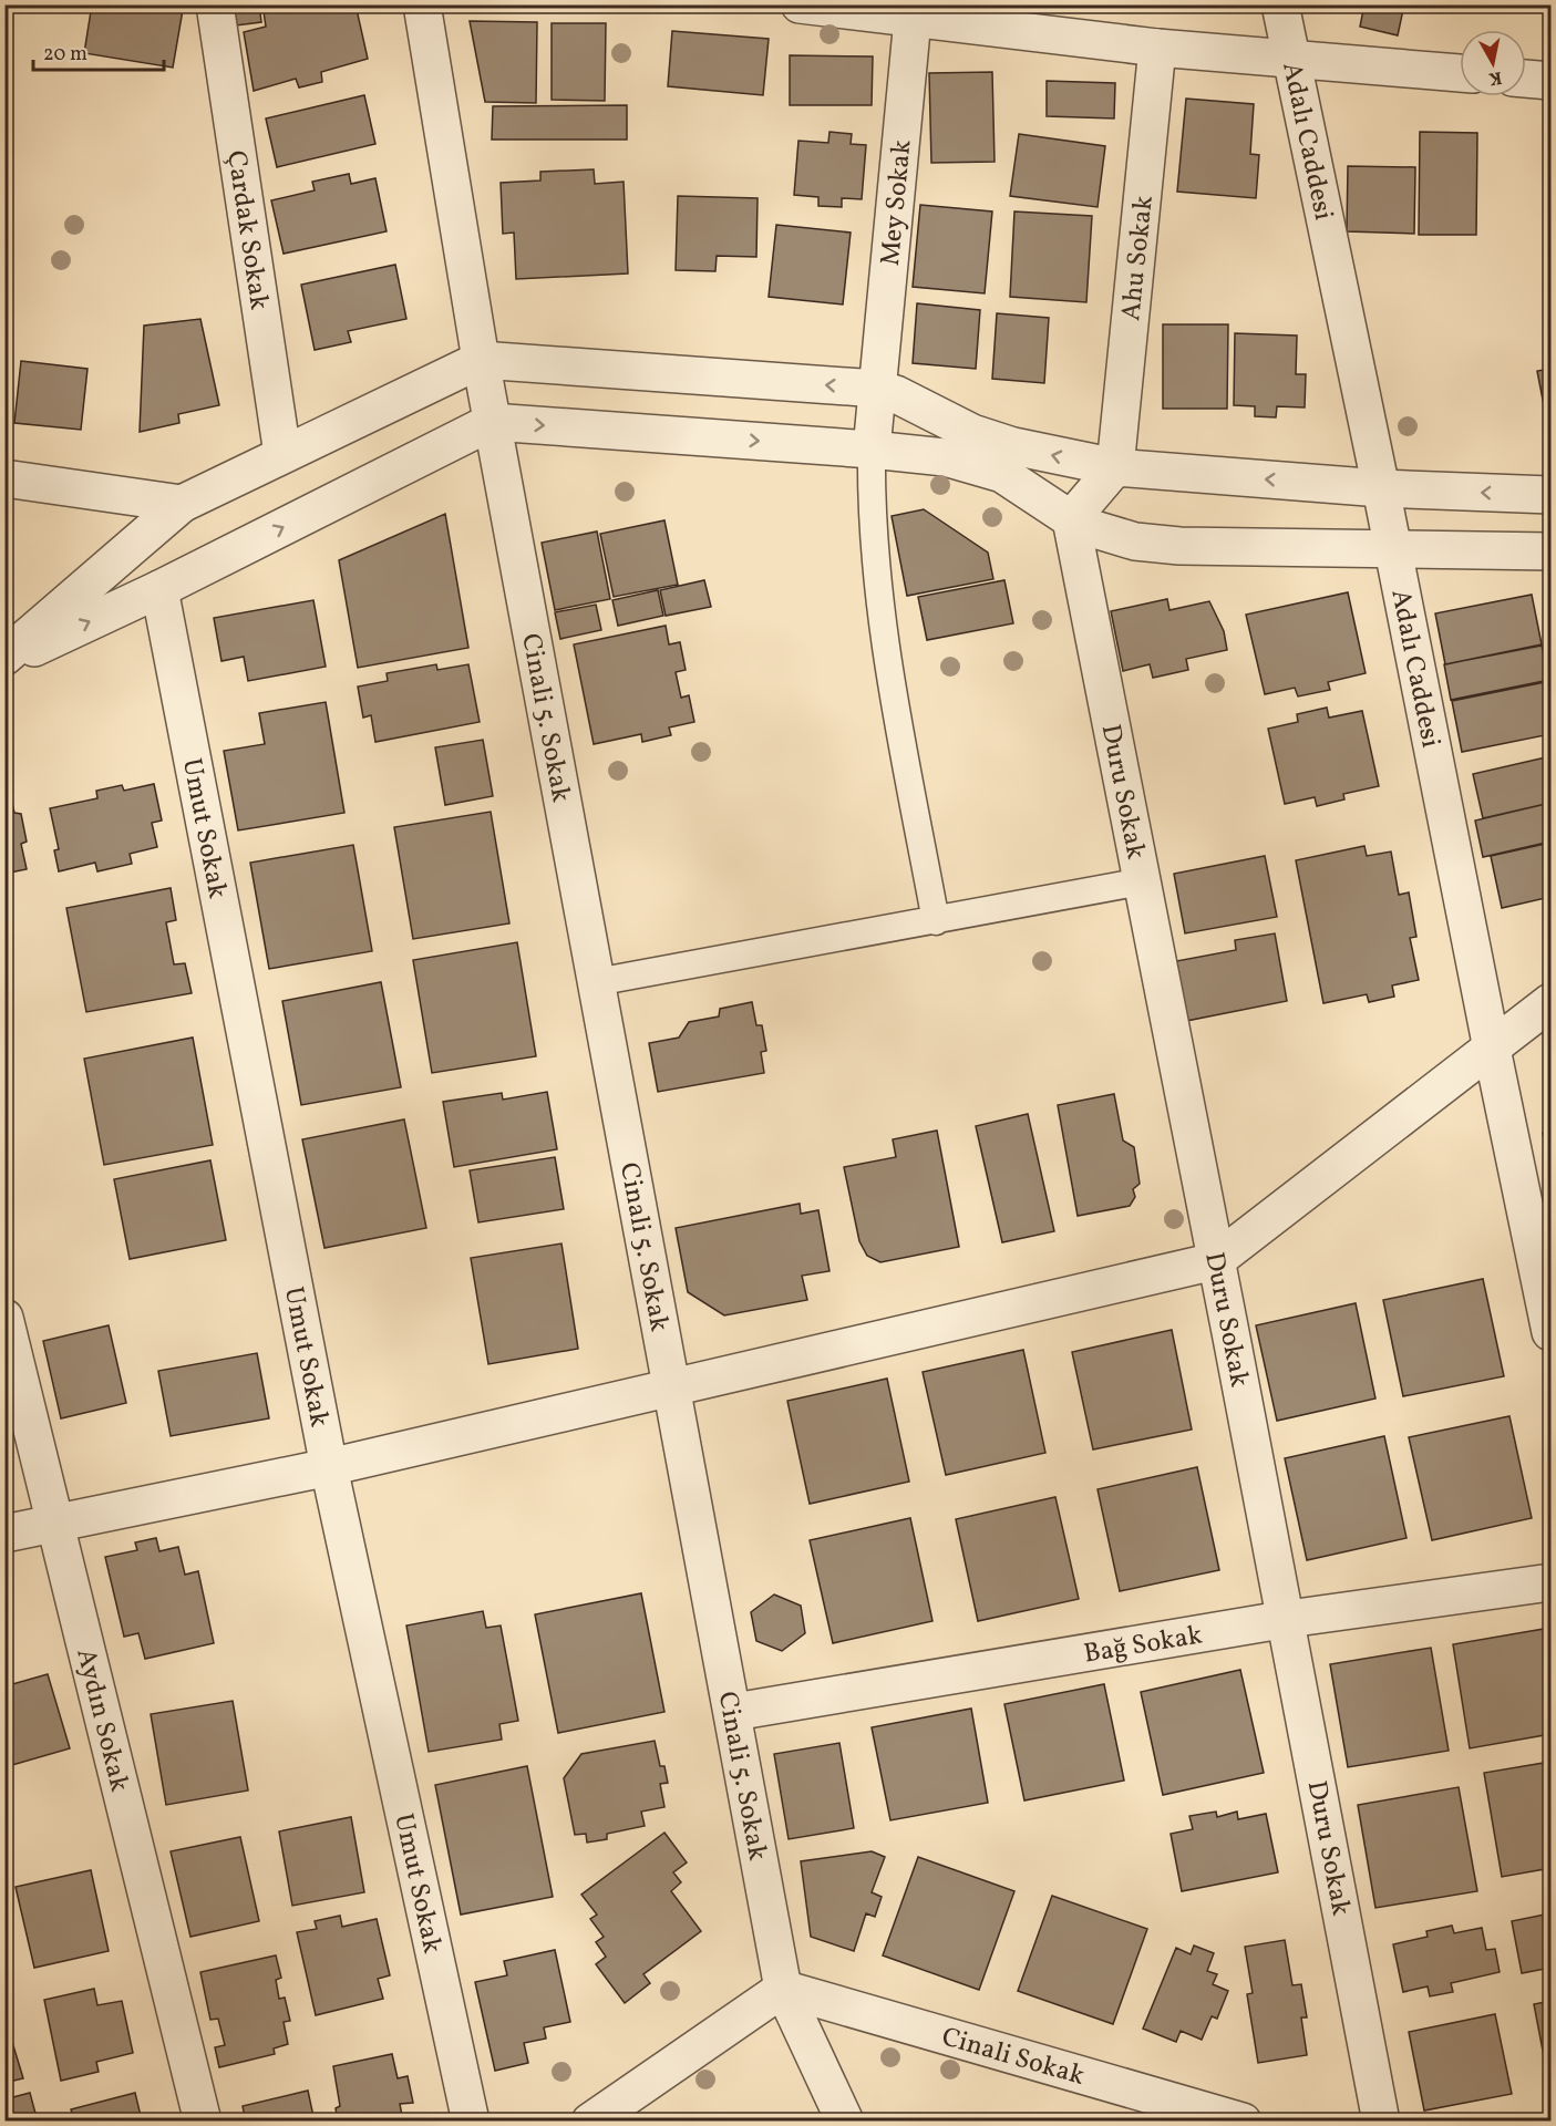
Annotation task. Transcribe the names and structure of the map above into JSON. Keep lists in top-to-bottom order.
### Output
{
  "streets": {
    "street": [
      "Adalı Caddesi",
      "Mey Sokak",
      "Çardak Sokak",
      "Ahu Sokak",
      "Cinali 5. Sokak",
      "Duru Sokak",
      "Umut Sokak",
      "Bağ Sokak",
      "Aydın Sokak",
      "Cinali Sokak"
    ]
  },
  "crossings": [
    ["Cinali 5. Sokak", "Bağ Sokak"],
    ["Cinali 5. Sokak", "Cinali Sokak"],
    ["Duru Sokak", "Bağ Sokak"]
  ],
  "scale_bar": "20 m",
  "north": "bottom"
}
